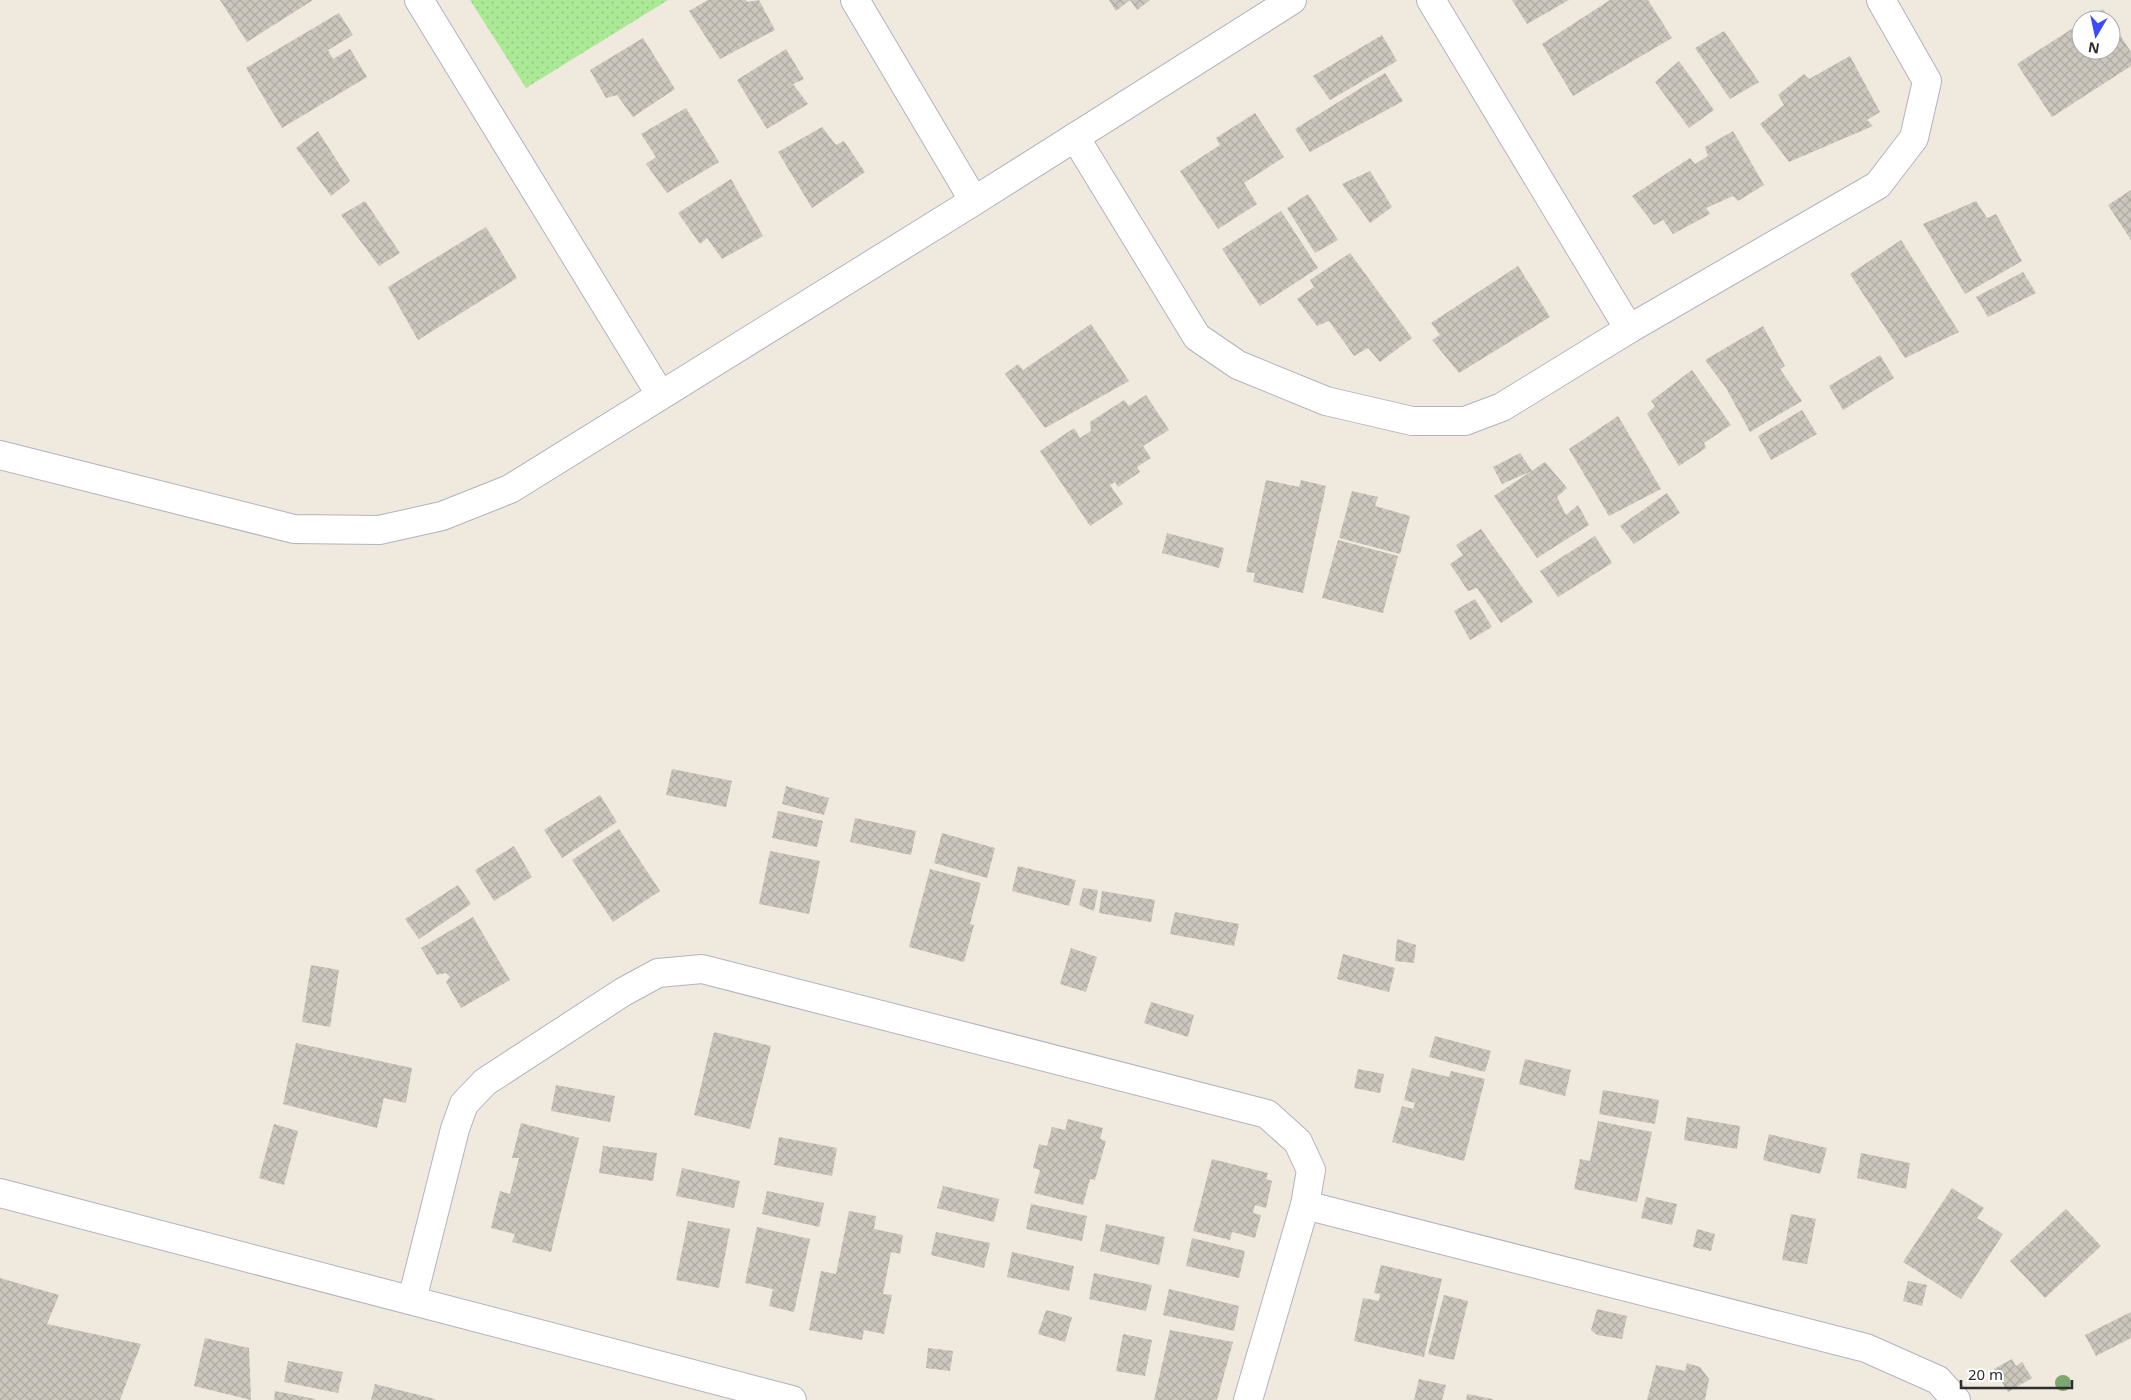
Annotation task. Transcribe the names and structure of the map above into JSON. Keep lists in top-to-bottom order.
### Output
{
  "scale_bar": "20 m",
  "north": "bottom"
}
